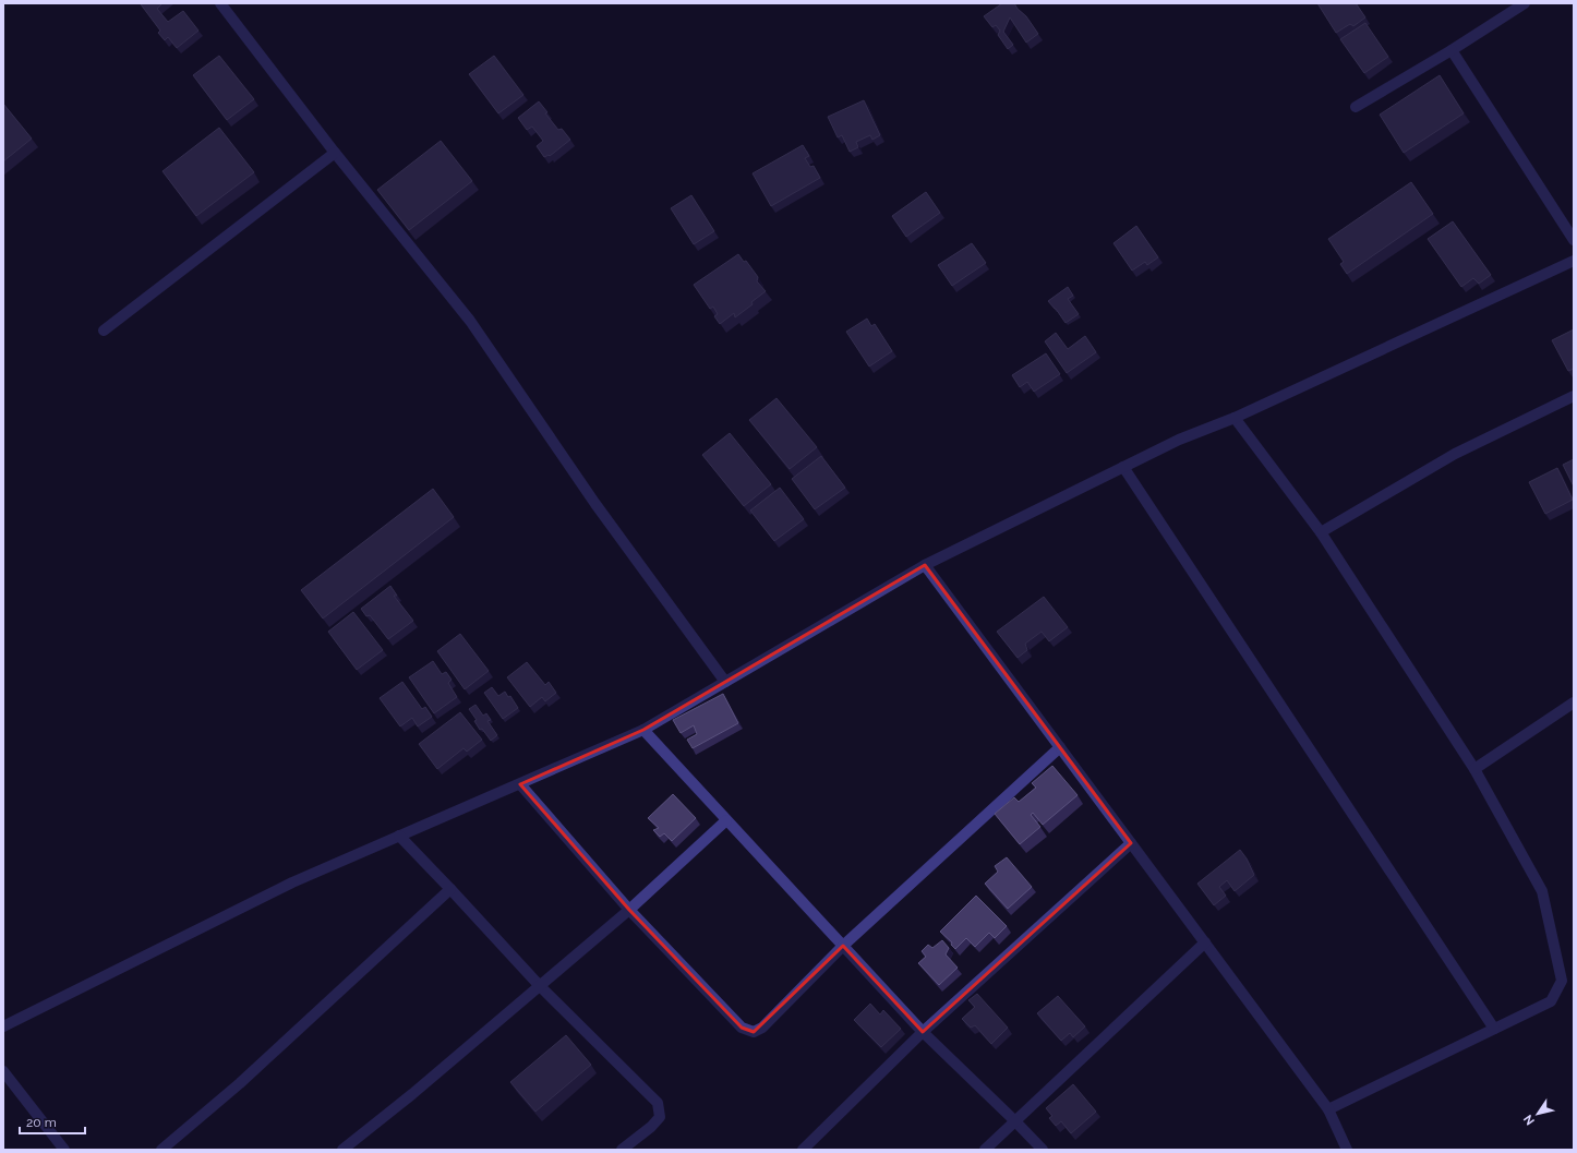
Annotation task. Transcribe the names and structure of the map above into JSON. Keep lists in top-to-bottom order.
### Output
{
  "scale_bar": "20 m",
  "north": "bottom left"
}
